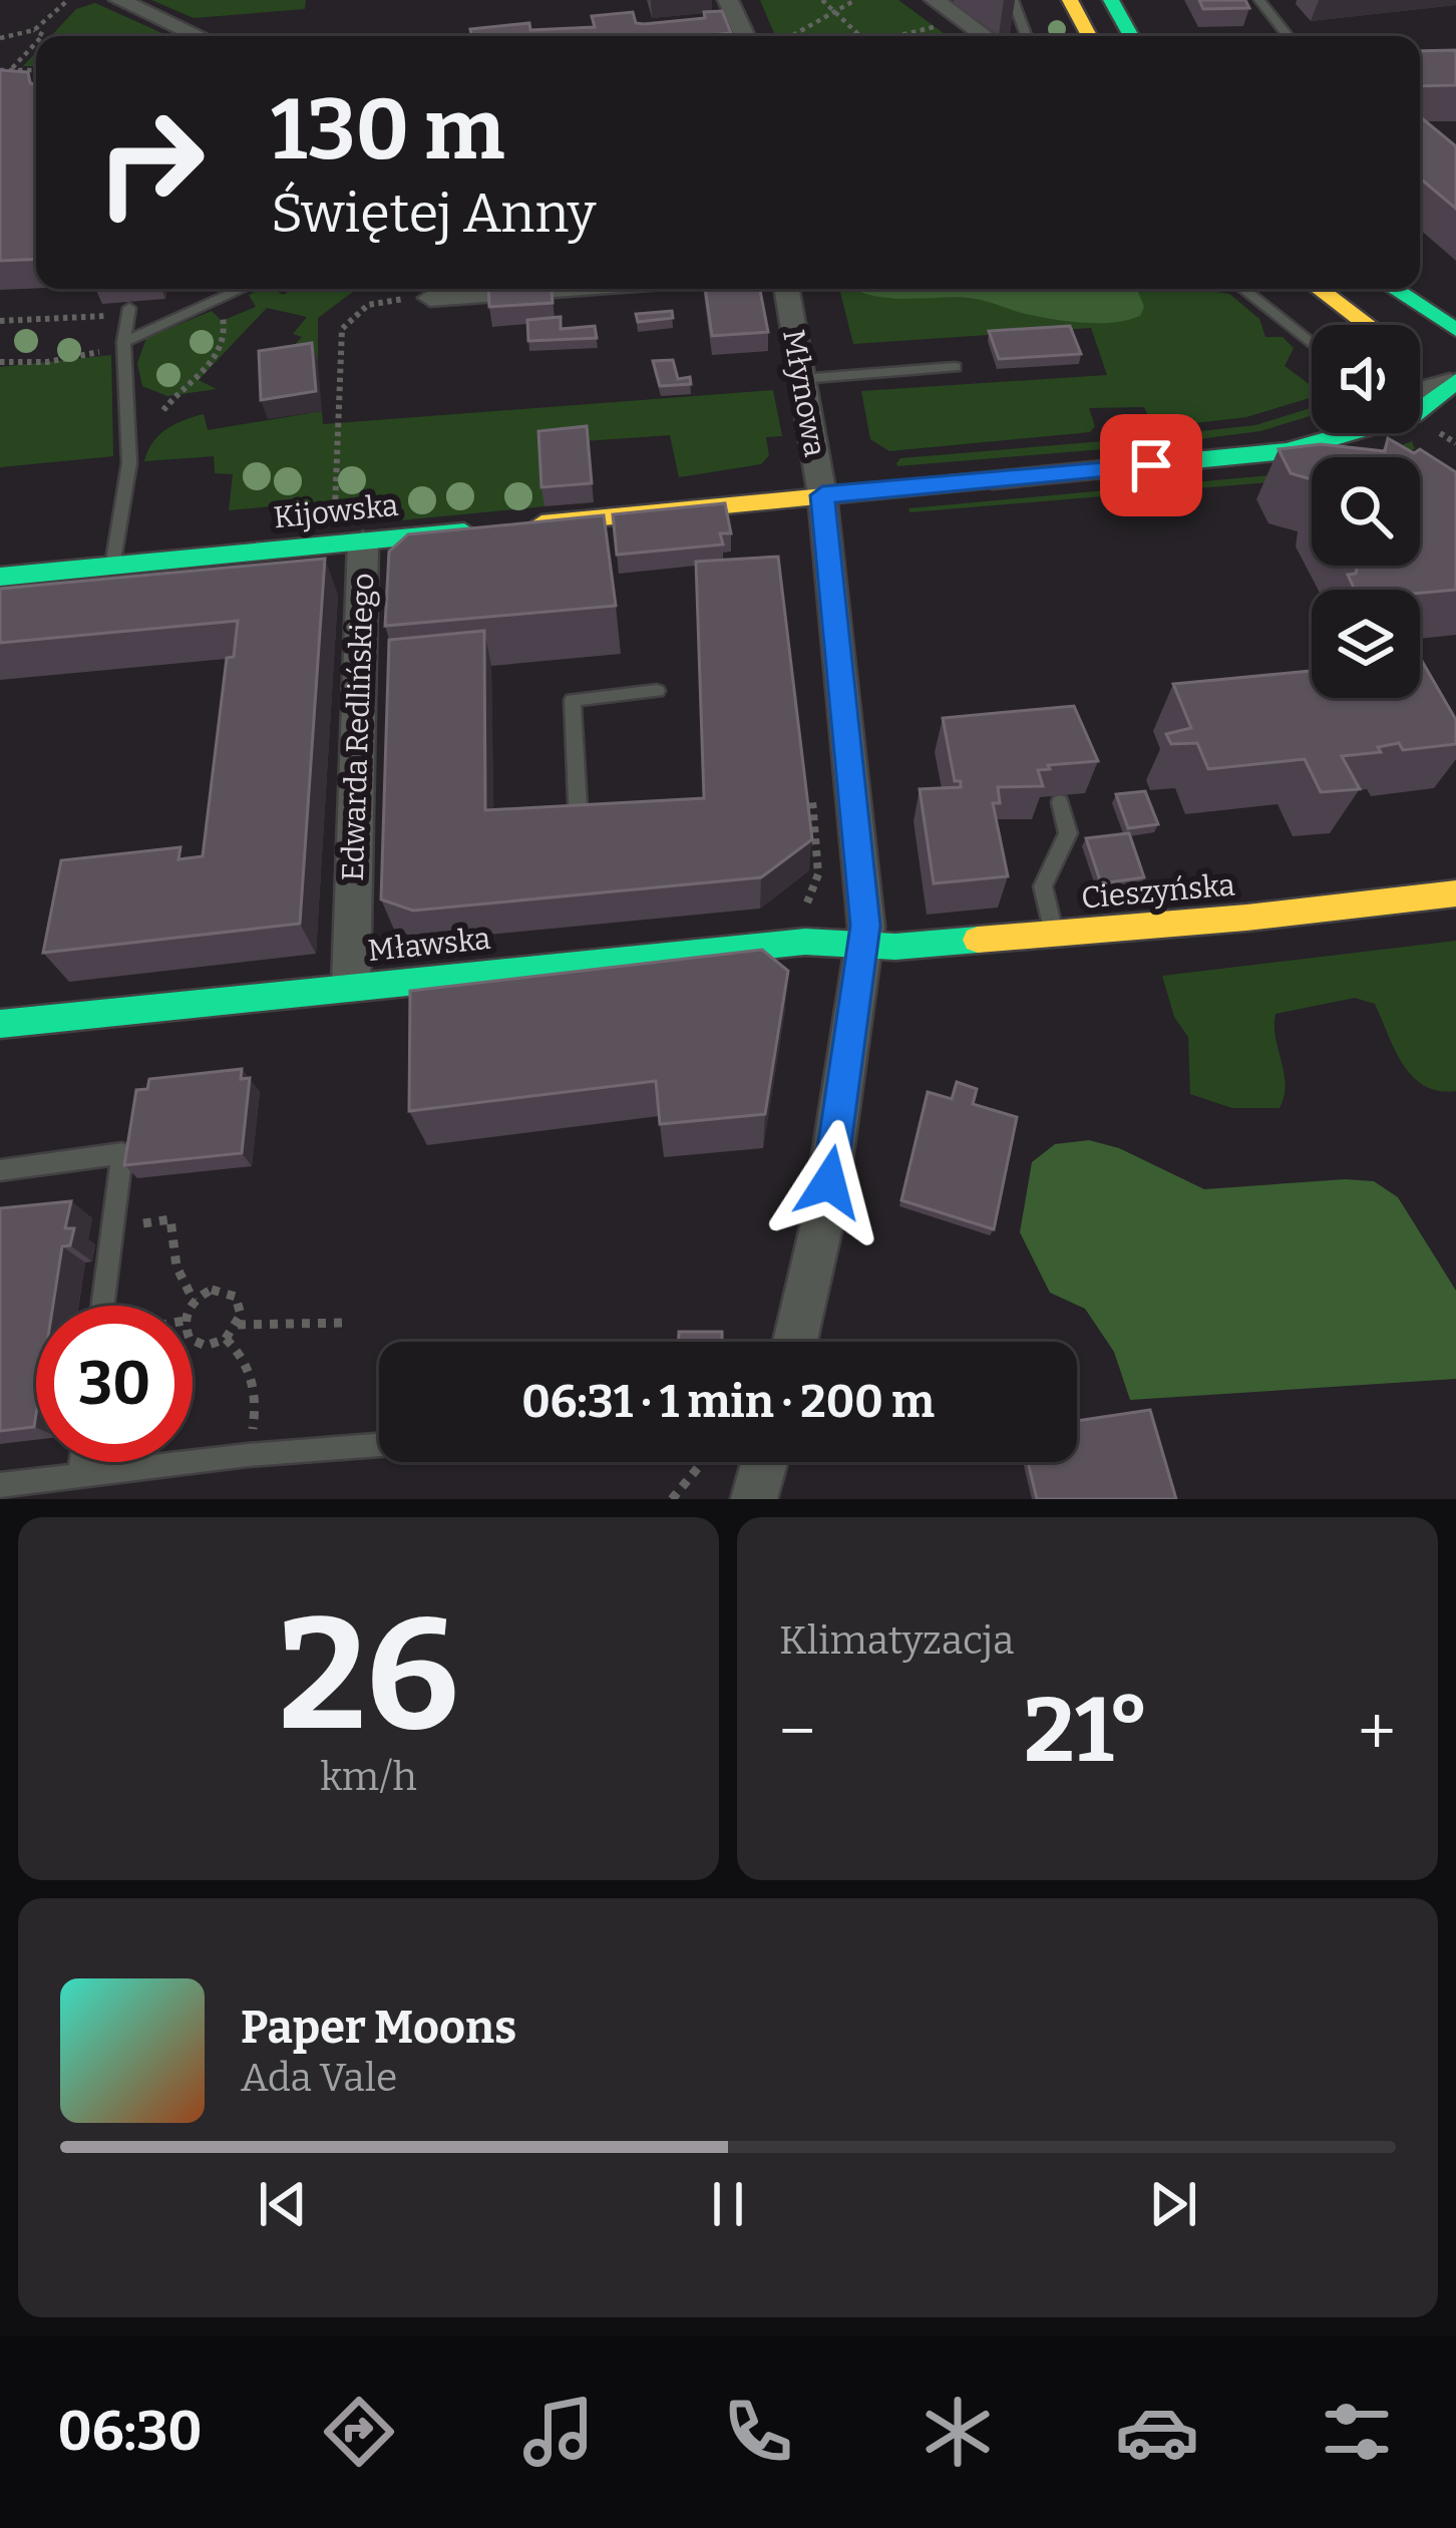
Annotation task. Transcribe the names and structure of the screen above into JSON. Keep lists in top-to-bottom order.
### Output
{
  "streets": {
    "street": [
      "Młynowa",
      "Kijowska",
      "Edwarda Redlińskiego",
      "Cieszyńska",
      "Mławska"
    ]
  },
  "crossings": [
    ["Młynowa", "Kijowska"],
    ["Młynowa", "Cieszyńska"],
    ["Młynowa", "Mławska"],
    ["Kijowska", "Edwarda Redlińskiego"],
    ["Edwarda Redlińskiego", "Mławska"],
    ["Cieszyńska", "Mławska"]
  ],
  "page": {
    "turn": ["130 m", "Świętej Anny"],
    "limit": "30",
    "trip": "06:31 · 1 min · 200 m",
    "tile": [
      ["26", "km/h"],
      "Klimatyzacja"
    ],
    "heat": ["−", "21°", "+"],
    "song": ["Paper Moons", "Ada Vale"],
    "tabs": "06:30"
  }
}
